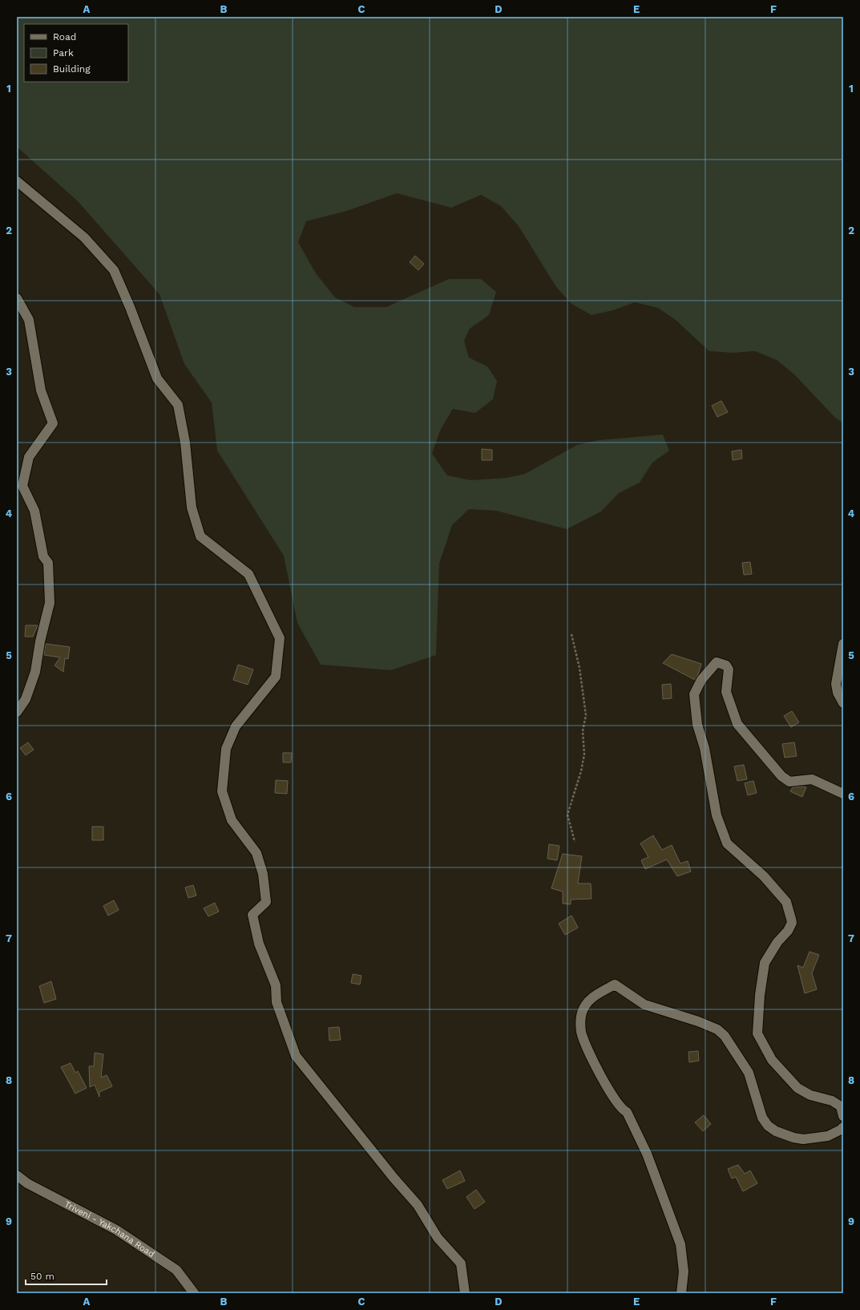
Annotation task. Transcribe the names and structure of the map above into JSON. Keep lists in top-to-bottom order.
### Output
{
  "streets": {
    "street": ["Triveni - Yakchana Road"]
  },
  "legend": ["Road", "Park", "Building"],
  "scale_bar": "50 m",
  "grid": {
    "columns": [
      "A",
      "B",
      "C",
      "D",
      "E",
      "F"
    ],
    "rows": [
      "1",
      "2",
      "3",
      "4",
      "5",
      "6",
      "7",
      "8",
      "9"
    ]
  }
}
